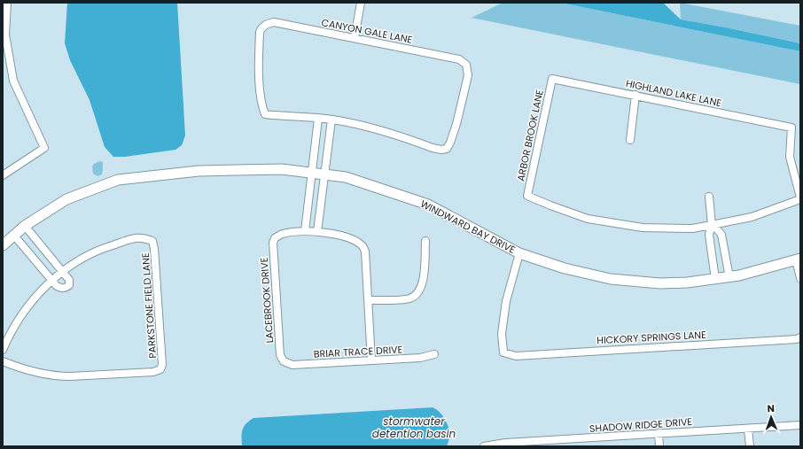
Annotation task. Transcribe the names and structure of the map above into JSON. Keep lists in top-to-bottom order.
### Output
{
  "streets": {
    "street": [
      "CANYON GALE LANE",
      "HIGHLAND LAKE LANE",
      "ARBOR BROOK LANE",
      "WINDWARD BAY DRIVE",
      "LACEBROOK DRIVE",
      "PARKSTONE FIELD LANE",
      "HICKORY SPRINGS LANE",
      "BRIAR TRACE DRIVE",
      "SHADOW RIDGE DRIVE"
    ]
  },
  "crossings": [
    ["HIGHLAND LAKE LANE", "ARBOR BROOK LANE"],
    ["WINDWARD BAY DRIVE", "HICKORY SPRINGS LANE"],
    ["LACEBROOK DRIVE", "BRIAR TRACE DRIVE"]
  ],
  "water": ["stormwater detention basin"],
  "north": "top"
}
